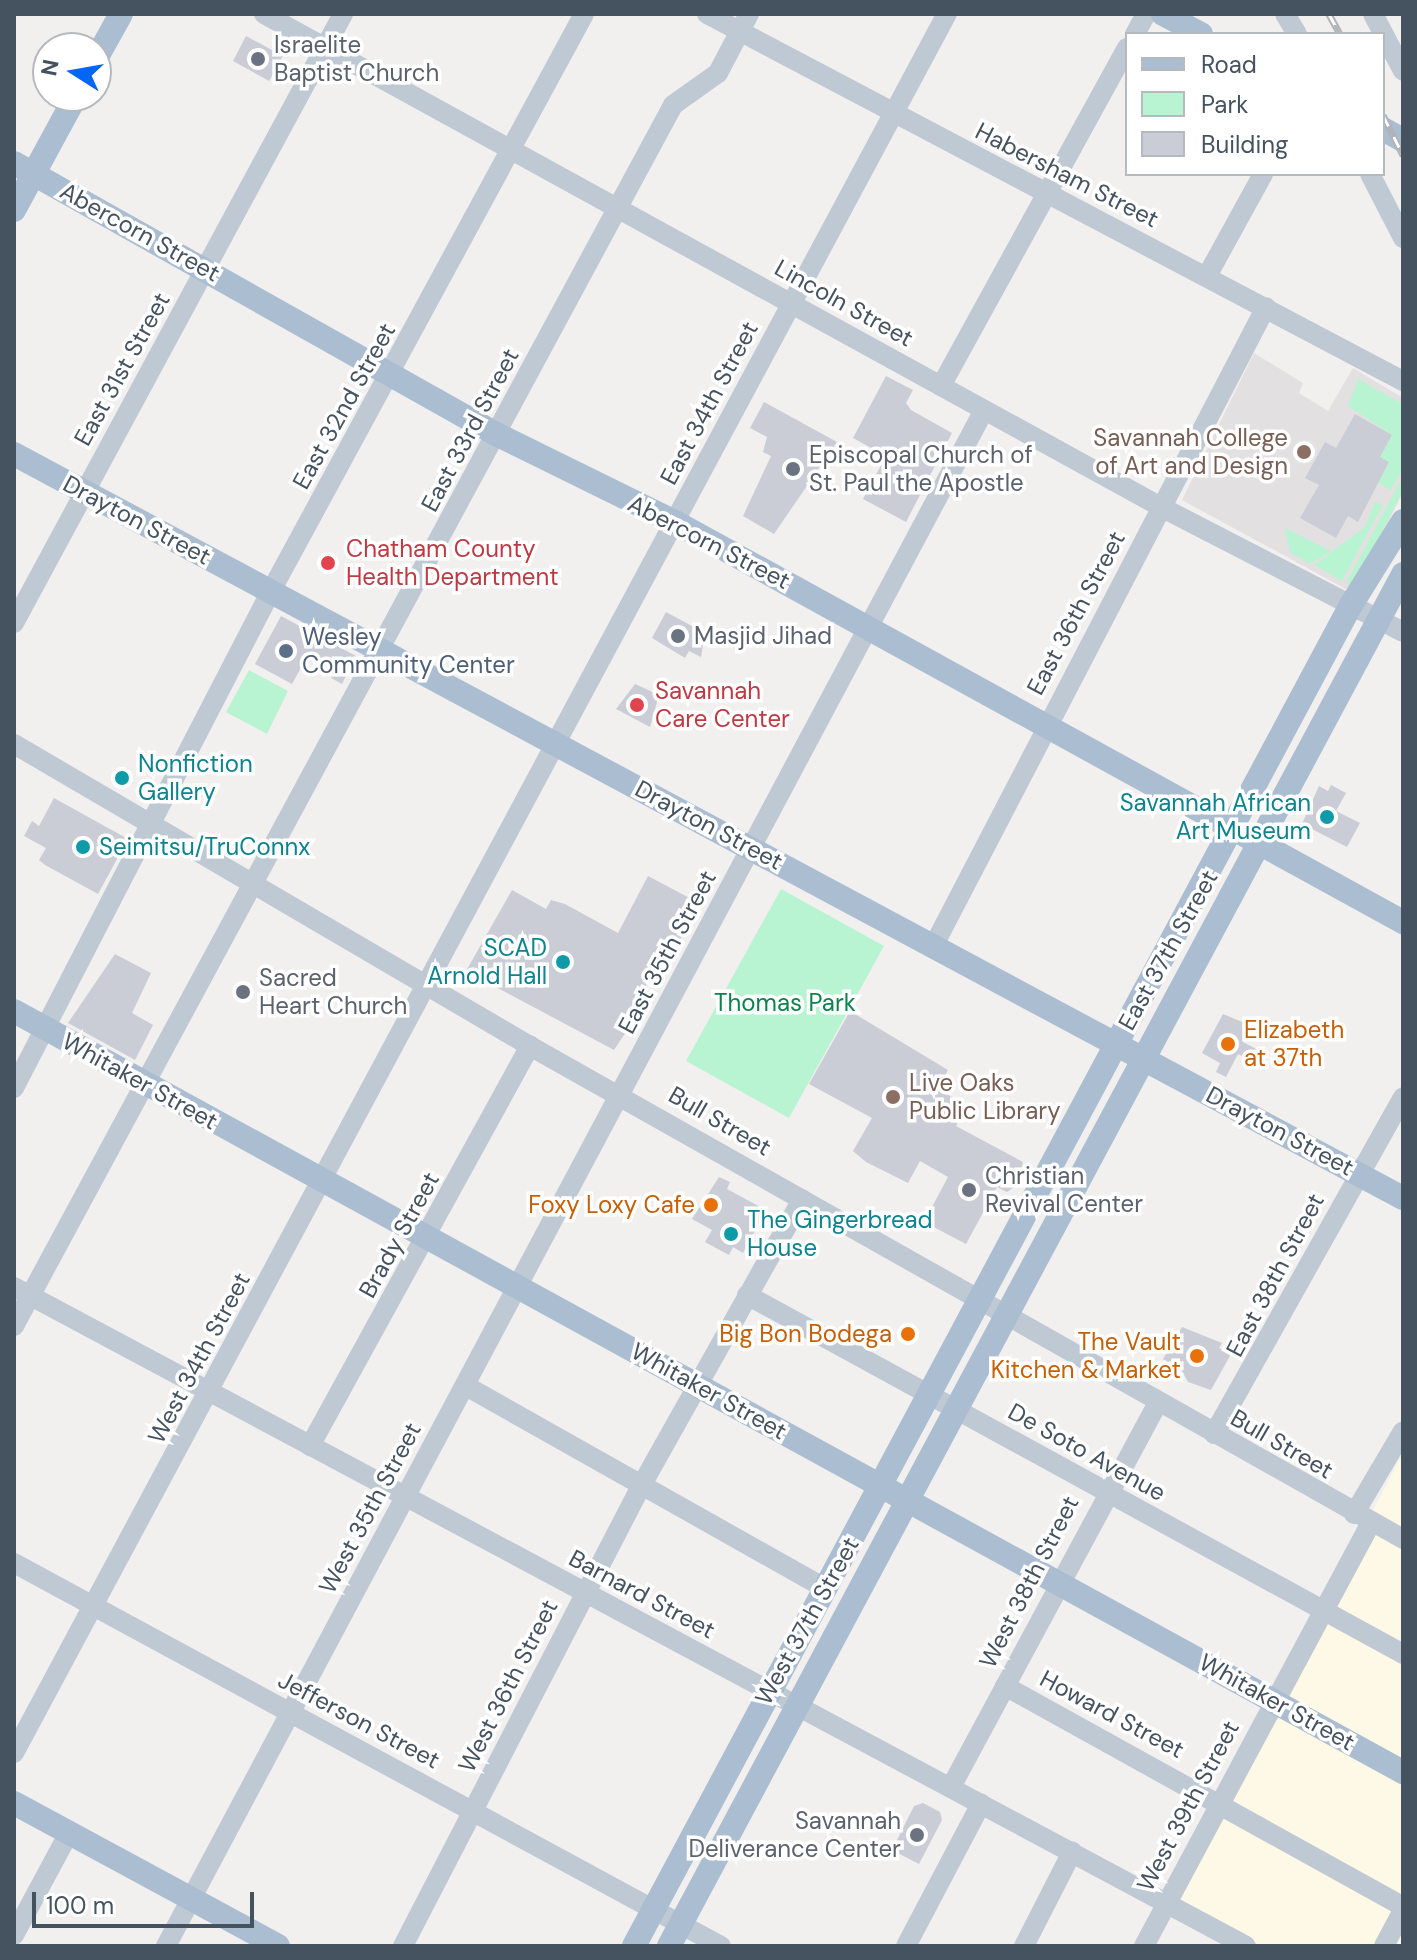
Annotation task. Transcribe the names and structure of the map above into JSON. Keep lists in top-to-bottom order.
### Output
{
  "streets": {
    "main road": [
      "Abercorn Street",
      "Drayton Street",
      "East 37th Street",
      "Whitaker Street",
      "West 37th Street"
    ],
    "street": [
      "Habersham Street",
      "Lincoln Street",
      "East 31st Street",
      "East 34th Street",
      "East 32nd Street",
      "East 33rd Street",
      "East 36th Street",
      "East 35th Street",
      "Bull Street",
      "Brady Street",
      "East 38th Street",
      "West 34th Street",
      "De Soto Avenue",
      "West 35th Street",
      "West 38th Street",
      "Barnard Street",
      "West 36th Street",
      "Howard Street",
      "Jefferson Street",
      "West 39th Street"
    ]
  },
  "crossings": [
    ["Habersham Street", "East 34th Street"],
    ["Habersham Street", "East 33rd Street"],
    ["Habersham Street", "East 36th Street"],
    ["Abercorn Street", "East 31st Street"],
    ["Abercorn Street", "East 34th Street"],
    ["Abercorn Street", "East 32nd Street"],
    ["Abercorn Street", "East 33rd Street"],
    ["Abercorn Street", "East 36th Street"],
    ["Abercorn Street", "East 37th Street"],
    ["Abercorn Street", "East 35th Street"],
    ["Lincoln Street", "East 31st Street"],
    ["Lincoln Street", "East 34th Street"],
    ["Lincoln Street", "East 32nd Street"],
    ["Lincoln Street", "East 33rd Street"],
    ["Lincoln Street", "East 36th Street"],
    ["Lincoln Street", "East 37th Street"],
    ["Lincoln Street", "East 35th Street"],
    ["East 31st Street", "Drayton Street"],
    ["East 34th Street", "Drayton Street"],
    ["East 34th Street", "Bull Street"],
    ["East 34th Street", "West 34th Street"],
    ["East 32nd Street", "Drayton Street"],
    ["East 32nd Street", "Whitaker Street"],
    ["East 32nd Street", "Bull Street"],
    ["East 33rd Street", "Drayton Street"],
    ["East 33rd Street", "Whitaker Street"],
    ["East 33rd Street", "Bull Street"],
    ["East 33rd Street", "Barnard Street"],
    ["Drayton Street", "East 36th Street"],
    ["Drayton Street", "East 37th Street"],
    ["Drayton Street", "East 35th Street"],
    ["Drayton Street", "East 38th Street"],
    ["East 37th Street", "Bull Street"],
    ["East 37th Street", "West 37th Street"],
    ["East 35th Street", "Bull Street"],
    ["East 35th Street", "West 35th Street"],
    ["Whitaker Street", "Brady Street"],
    ["Whitaker Street", "West 34th Street"],
    ["Whitaker Street", "West 35th Street"],
    ["Whitaker Street", "West 38th Street"],
    ["Whitaker Street", "West 37th Street"],
    ["Whitaker Street", "West 36th Street"],
    ["Whitaker Street", "West 39th Street"],
    ["Bull Street", "Brady Street"],
    ["Bull Street", "East 38th Street"],
    ["Bull Street", "West 34th Street"],
    ["Bull Street", "West 35th Street"],
    ["Bull Street", "West 38th Street"],
    ["Bull Street", "West 37th Street"],
    ["Bull Street", "West 36th Street"],
    ["Bull Street", "West 39th Street"],
    ["Brady Street", "Barnard Street"],
    ["West 34th Street", "Barnard Street"],
    ["West 34th Street", "Jefferson Street"],
    ["De Soto Avenue", "West 38th Street"],
    ["De Soto Avenue", "West 37th Street"],
    ["De Soto Avenue", "West 36th Street"],
    ["De Soto Avenue", "West 39th Street"],
    ["West 35th Street", "Barnard Street"],
    ["West 35th Street", "Jefferson Street"],
    ["West 38th Street", "Barnard Street"],
    ["West 38th Street", "Howard Street"],
    ["Barnard Street", "West 37th Street"],
    ["Barnard Street", "West 36th Street"],
    ["Barnard Street", "West 39th Street"],
    ["West 37th Street", "Jefferson Street"],
    ["West 36th Street", "Jefferson Street"],
    ["Howard Street", "West 39th Street"]
  ],
  "parks": ["Thomas Park"],
  "places": [
    "Israelite Baptist Church",
    "Savannah College of Art and Design",
    "Episcopal Church of St. Paul the Apostle",
    "Chatham County Health Department",
    "Masjid Jihad",
    "Wesley Community Center",
    "Savannah Care Center",
    "Nonfiction Gallery",
    "Savannah African Art Museum",
    "Seimitsu/TruConnx",
    "SCAD Arnold Hall",
    "Sacred Heart Church",
    "Elizabeth at 37th",
    "Live Oaks Public Library",
    "Christian Revival Center",
    "Foxy Loxy Cafe",
    "The Gingerbread House",
    "Big Bon Bodega",
    "The Vault Kitchen & Market",
    "Savannah Deliverance Center"
  ],
  "legend": ["Road", "Park", "Building"],
  "scale_bar": "100 m",
  "north": "left"
}
